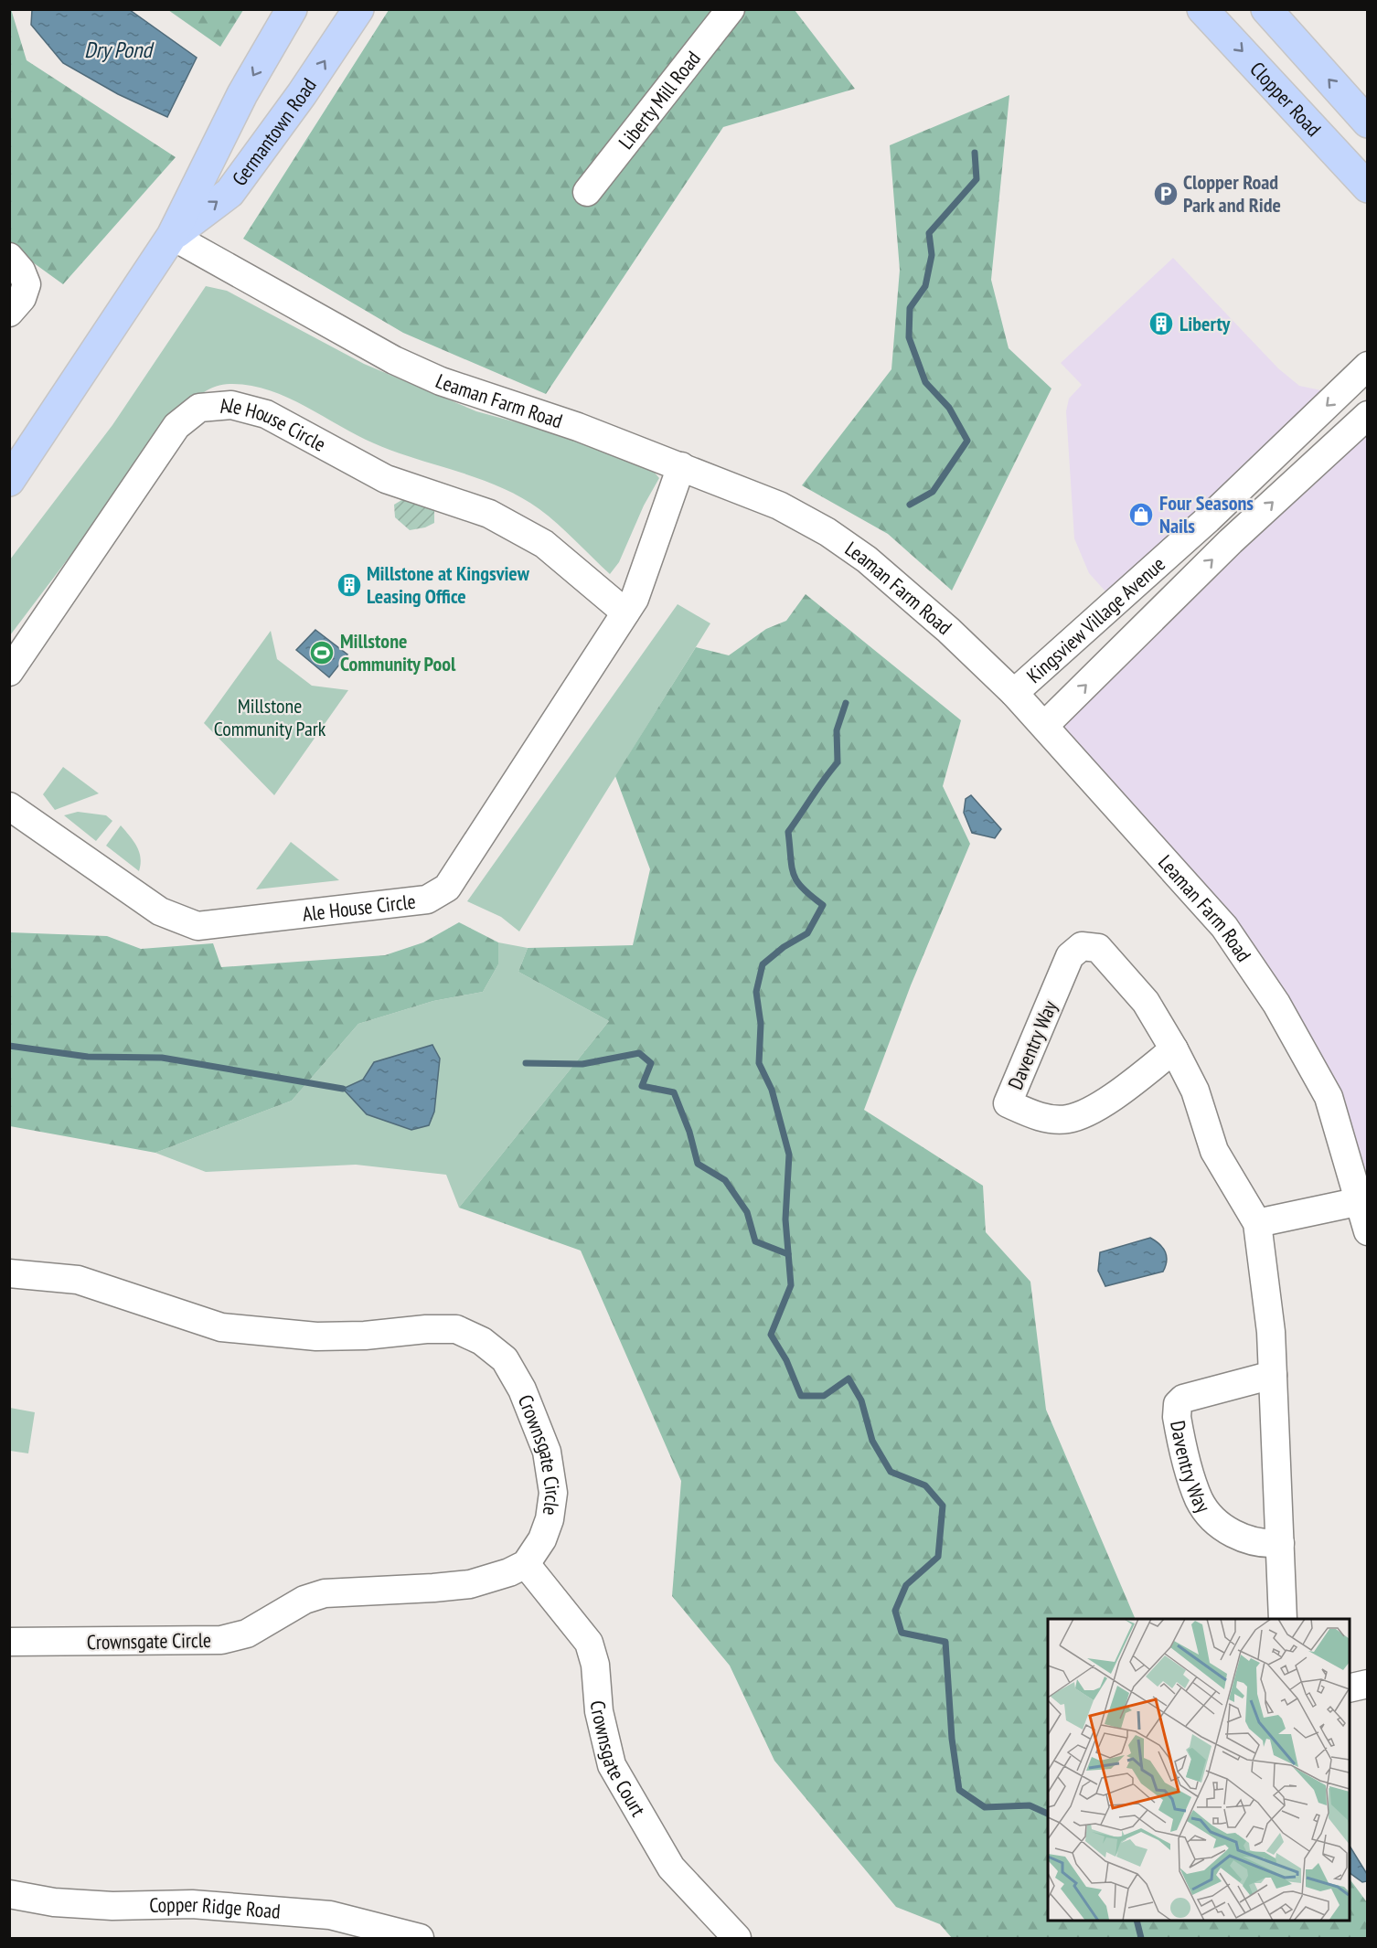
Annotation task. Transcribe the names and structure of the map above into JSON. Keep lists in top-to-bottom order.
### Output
{
  "streets": {
    "main road": ["Clopper Road", "Germantown Road"],
    "street": [
      "Liberty Mill Road",
      "Leaman Farm Road",
      "Ale House Circle",
      "Kingsview Village Avenue",
      "Daventry Way",
      "Crownsgate Circle",
      "Crownsgate Court",
      "Copper Ridge Road"
    ]
  },
  "crossings": [
    ["Germantown Road", "Leaman Farm Road"],
    ["Leaman Farm Road", "Ale House Circle"],
    ["Leaman Farm Road", "Kingsview Village Avenue"],
    ["Crownsgate Circle", "Crownsgate Court"]
  ],
  "water": ["Dry Pond"],
  "parks": ["Millstone Community Park"],
  "places": {
    "parking": ["Clopper Road Park and Ride"],
    "building": ["Liberty", "Millstone at Kingsview Leasing Office"],
    "shop": ["Four Seasons Nails"],
    "sports": ["Millstone Community Pool"]
  }
}
